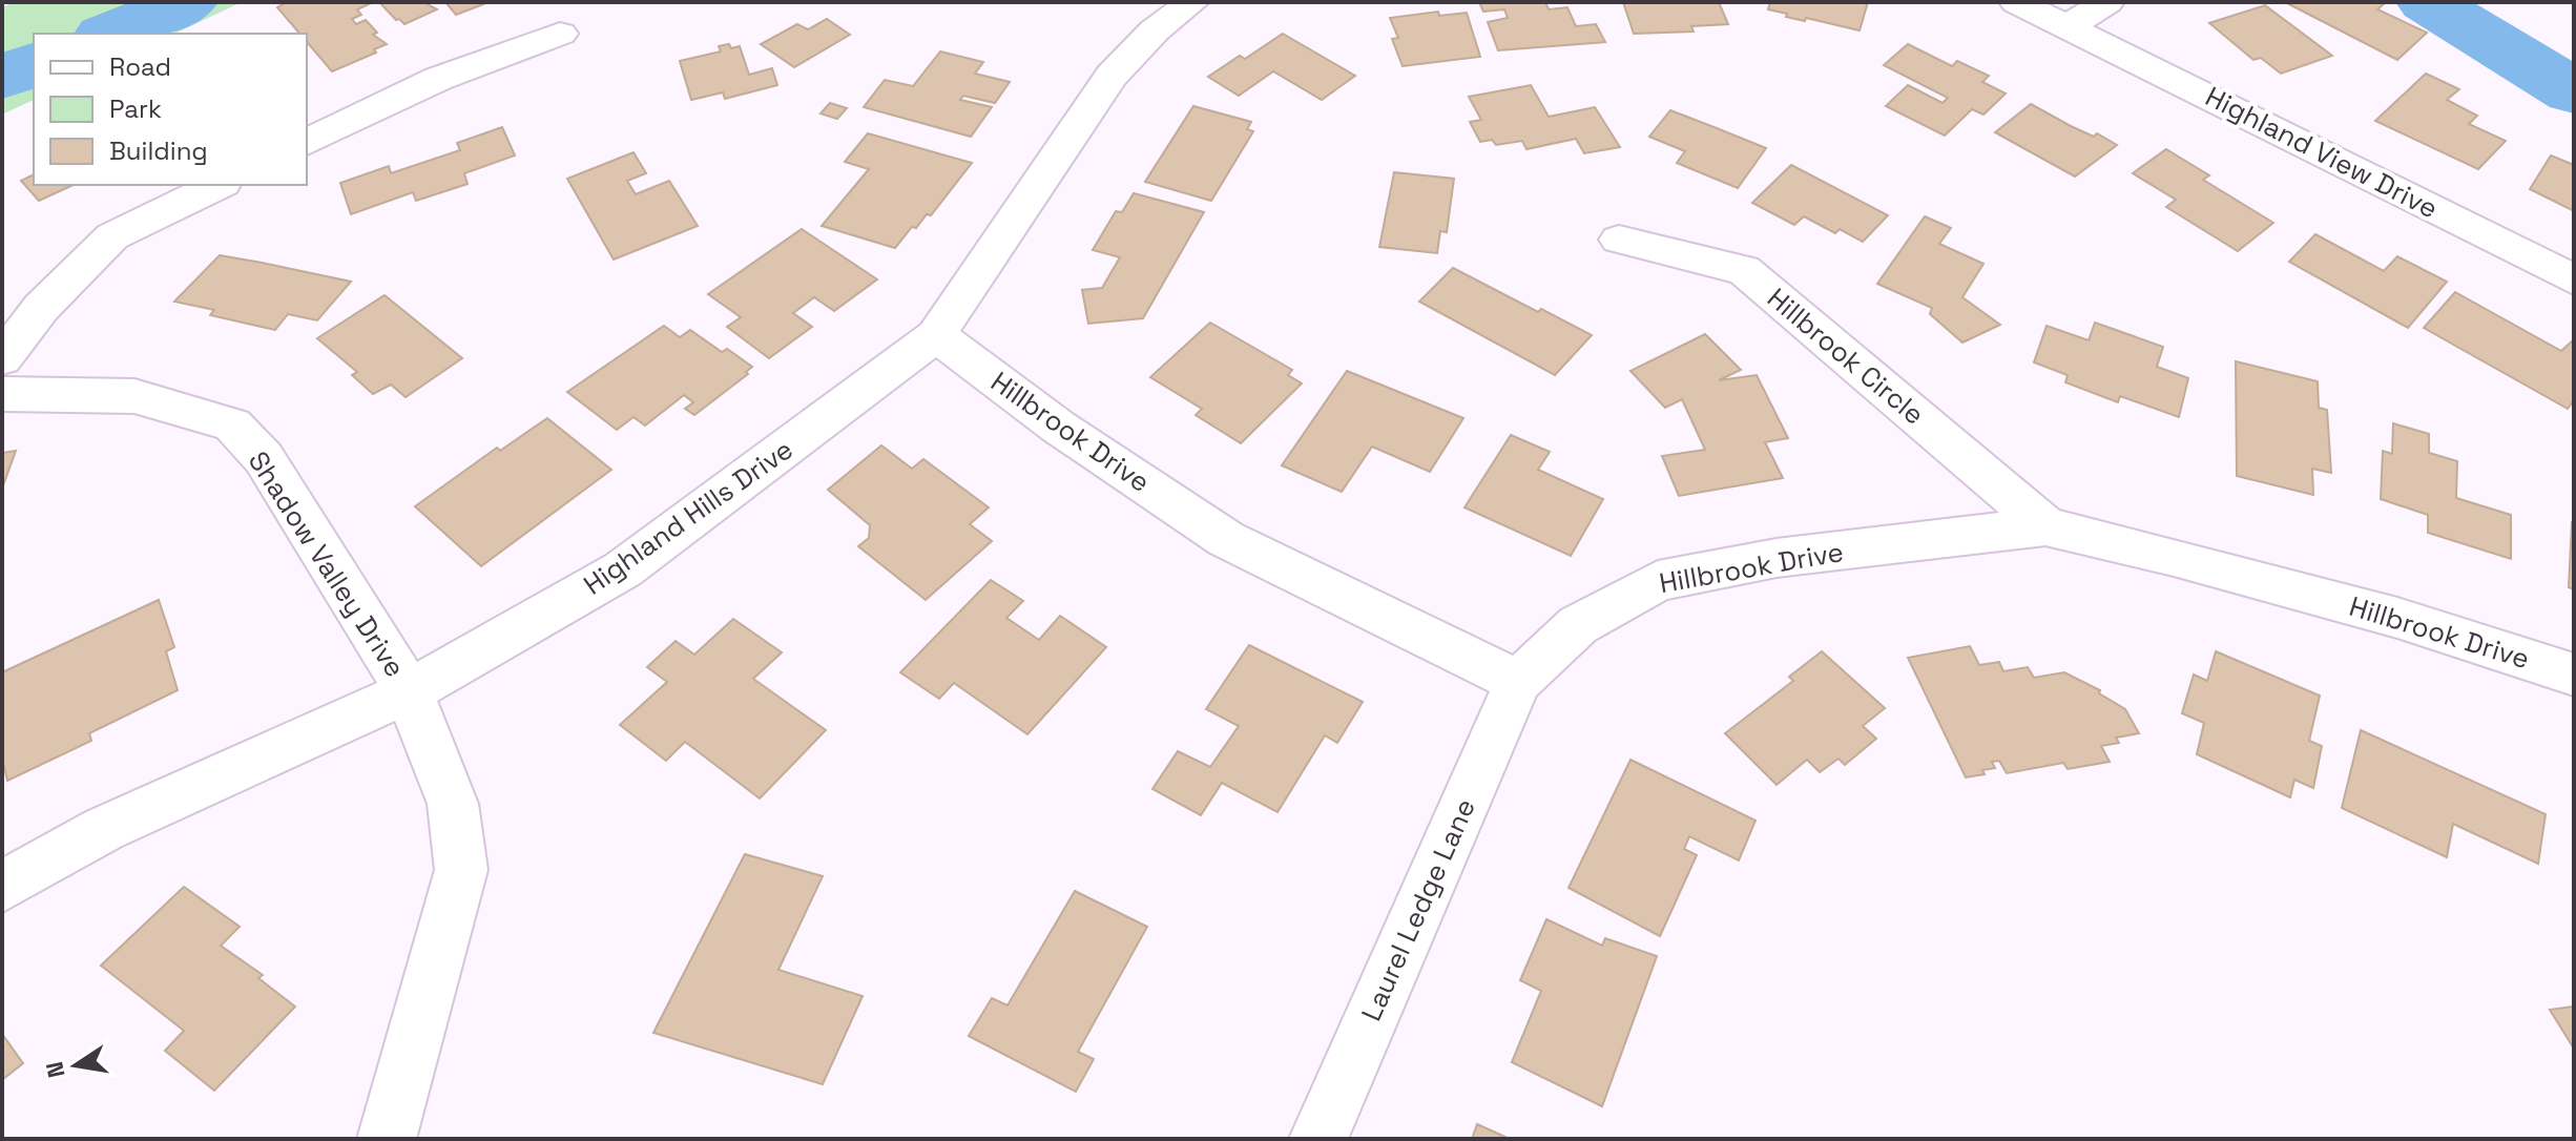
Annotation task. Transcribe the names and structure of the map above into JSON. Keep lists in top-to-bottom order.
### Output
{
  "streets": {
    "street": [
      "Highland View Drive",
      "Hillbrook Circle",
      "Hillbrook Drive",
      "Highland Hills Drive",
      "Shadow Valley Drive",
      "Laurel Ledge Lane"
    ]
  },
  "crossings": [
    ["Hillbrook Circle", "Hillbrook Drive"],
    ["Hillbrook Drive", "Highland Hills Drive"],
    ["Hillbrook Drive", "Laurel Ledge Lane"],
    ["Highland Hills Drive", "Shadow Valley Drive"]
  ],
  "legend": ["Road", "Park", "Building"],
  "north": "left"
}
